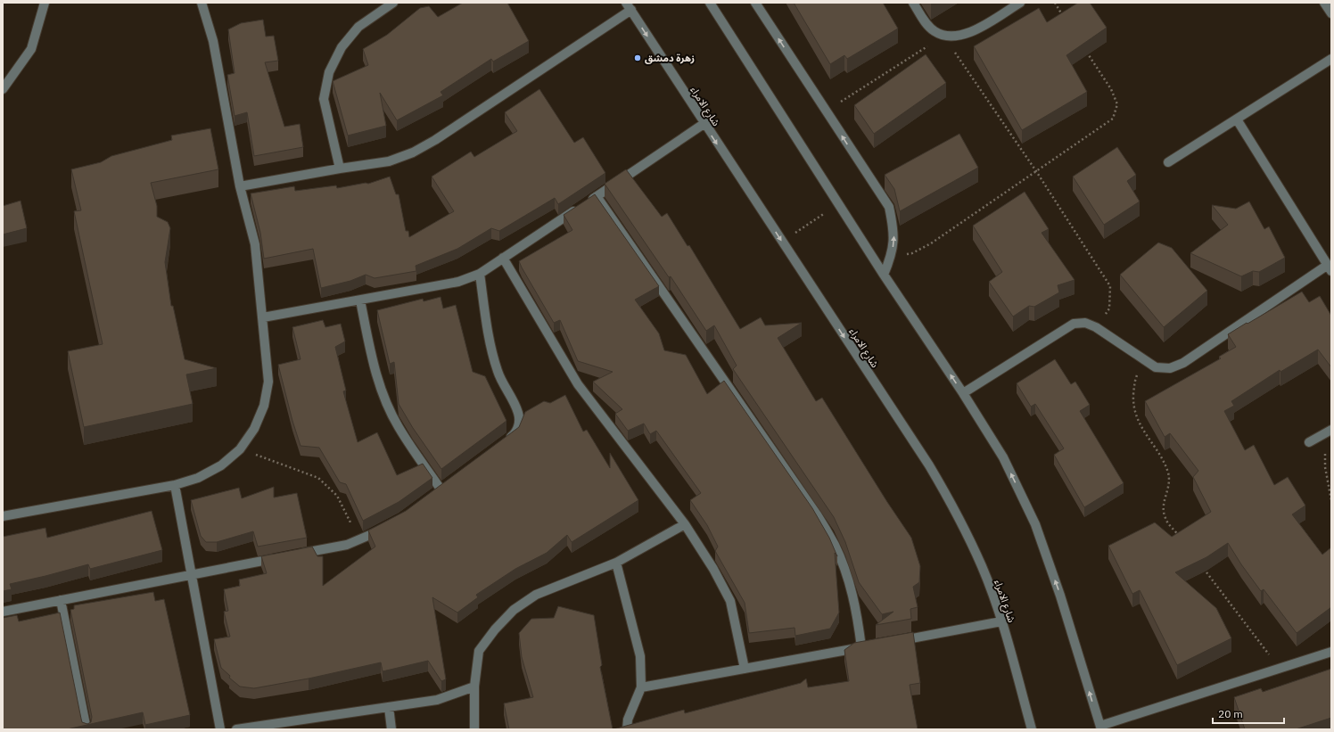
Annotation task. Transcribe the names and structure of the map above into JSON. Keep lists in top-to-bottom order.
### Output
{
  "streets": {
    "street": ["شارع الامراء"]
  },
  "places": ["زهرة دمشق"],
  "scale_bar": "20 m"
}
